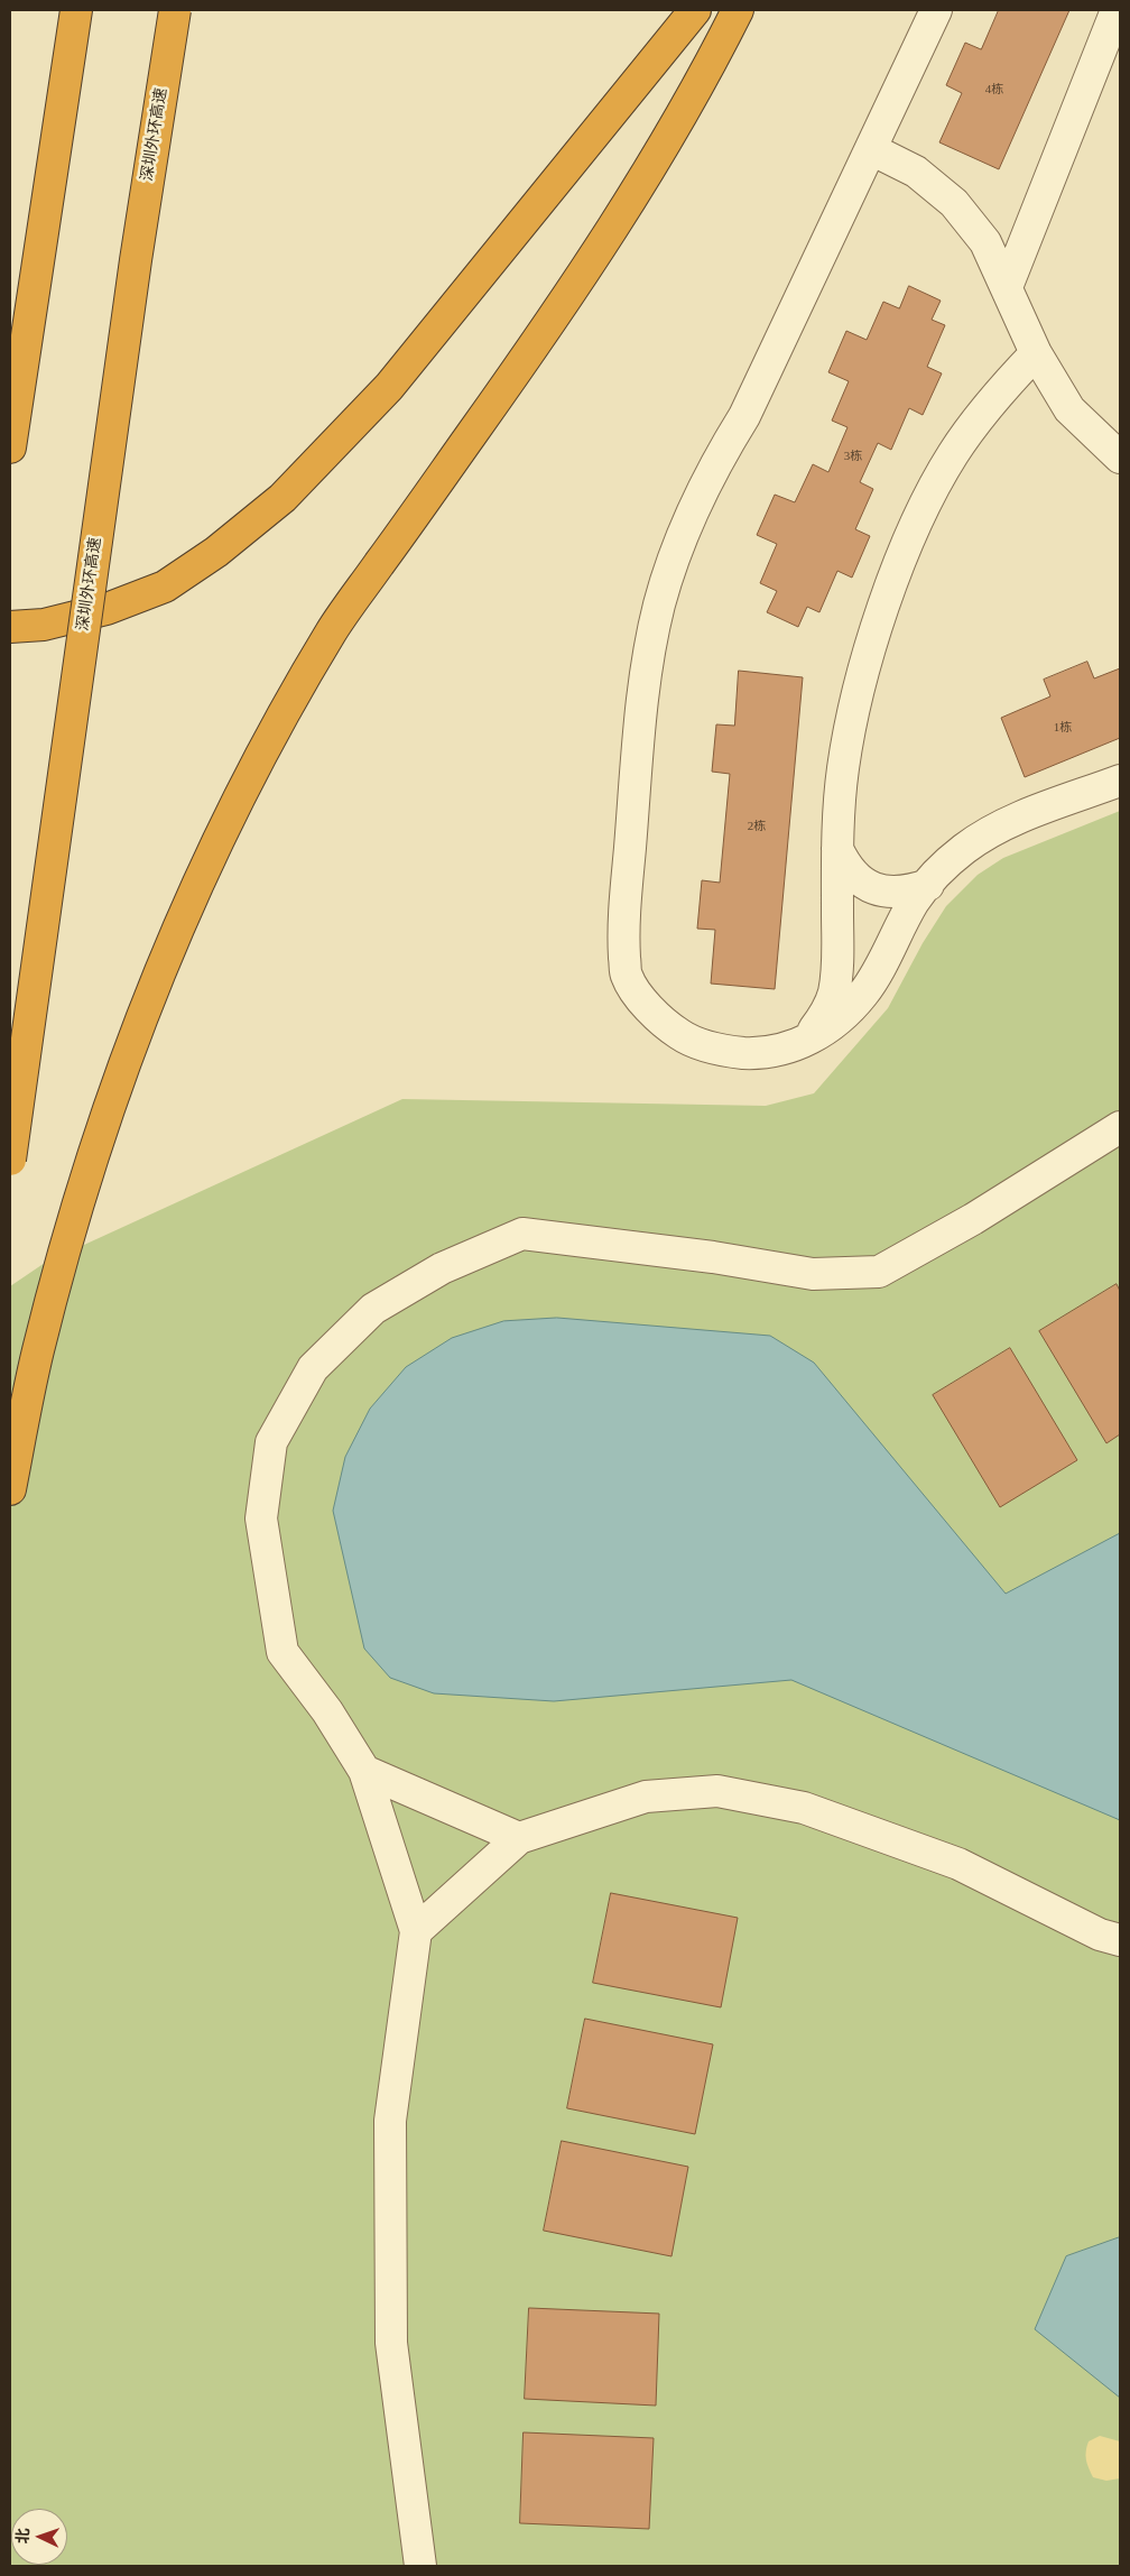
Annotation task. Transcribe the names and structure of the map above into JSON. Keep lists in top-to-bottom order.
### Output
{
  "streets": {
    "highway": ["深圳外环高速"]
  },
  "house_numbers": [
    "4栋",
    "3栋",
    "1栋",
    "2栋"
  ],
  "north": "left"
}
